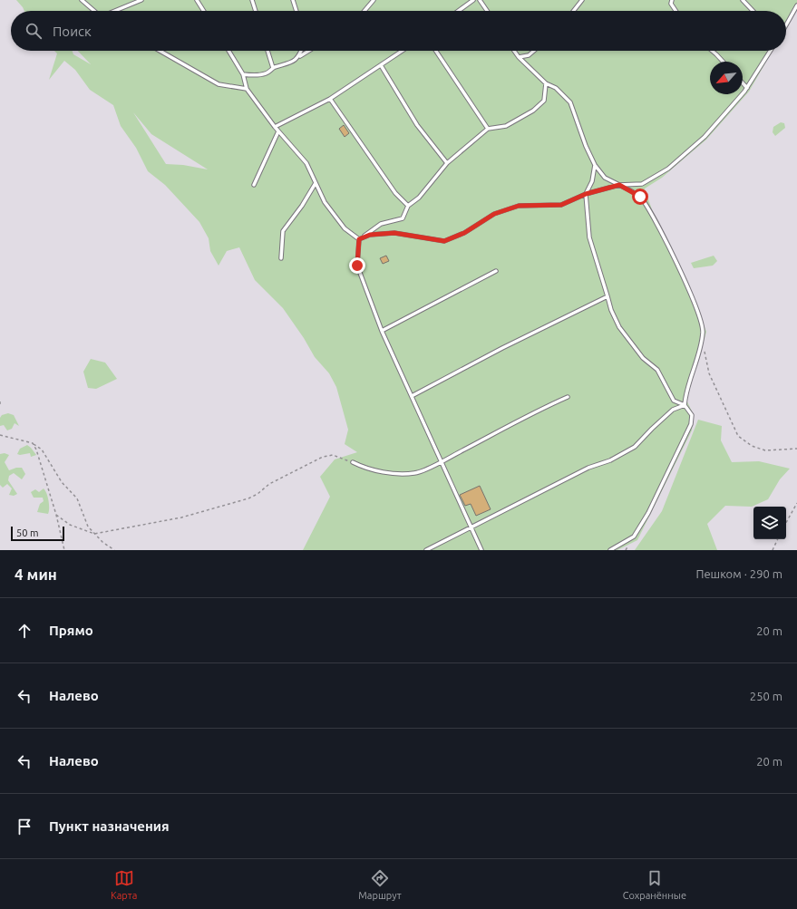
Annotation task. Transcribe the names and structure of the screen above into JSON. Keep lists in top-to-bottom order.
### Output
{
  "scale_bar": "50 m",
  "north": "bottom left",
  "page": {
    "search": "Поиск",
    "scale": "50 m",
    "heading": ["4 мин", "Пешком · 290 m"],
    "list": [
      ["Прямо", "20 m"],
      ["Налево", "250 m"],
      ["Налево", "20 m"],
      "Пункт назначения"
    ],
    "nav": ["Карта", "Маршрут", "Сохранённые"]
  }
}
